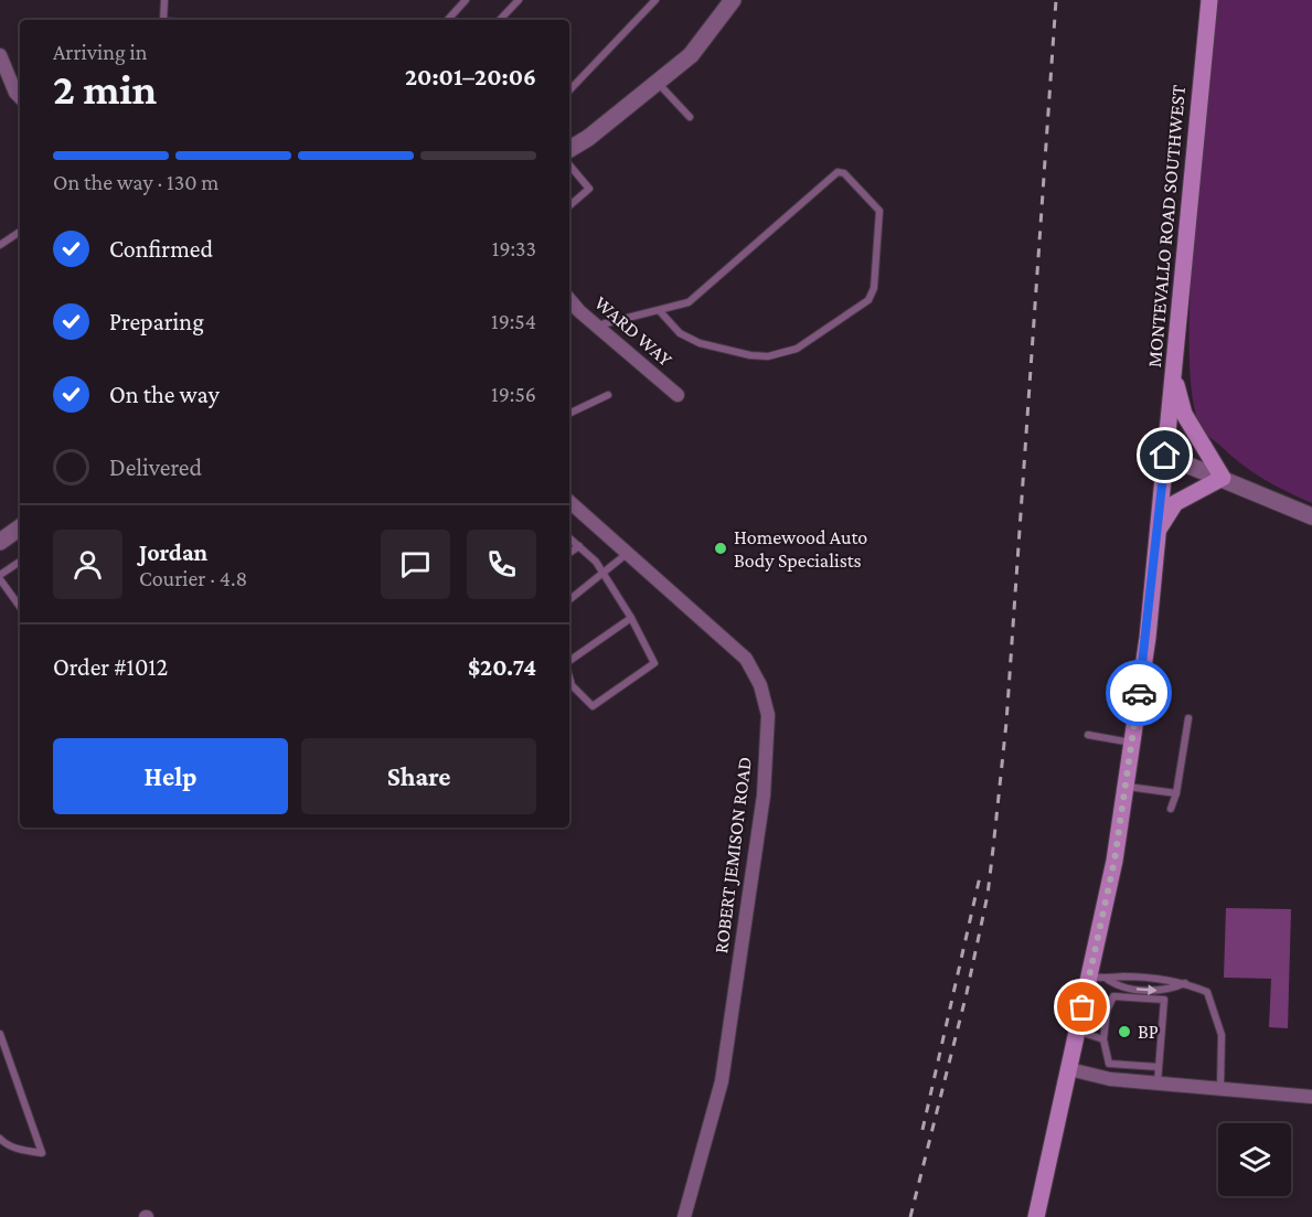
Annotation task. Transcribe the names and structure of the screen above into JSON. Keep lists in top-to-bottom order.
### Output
{
  "streets": {
    "main road": ["MONTEVALLO ROAD SOUTHWEST"],
    "street": ["WARD WAY", "ROBERT JEMISON ROAD"]
  },
  "places": ["Homewood Auto Body Specialists", "BP"],
  "page": {
    "heading": ["2 min", "Arriving in", "20:01–20:06"],
    "panel": [
      "Jordan",
      "Courier · 4.8",
      "Order #1012",
      "$20.74"
    ],
    "bar": "On the way · 130 m",
    "list": [
      ["Confirmed", "19:33"],
      ["Preparing", "19:54"],
      ["On the way", "19:56"],
      "Delivered"
    ],
    "buttons": ["Help", "Share"]
  }
}
